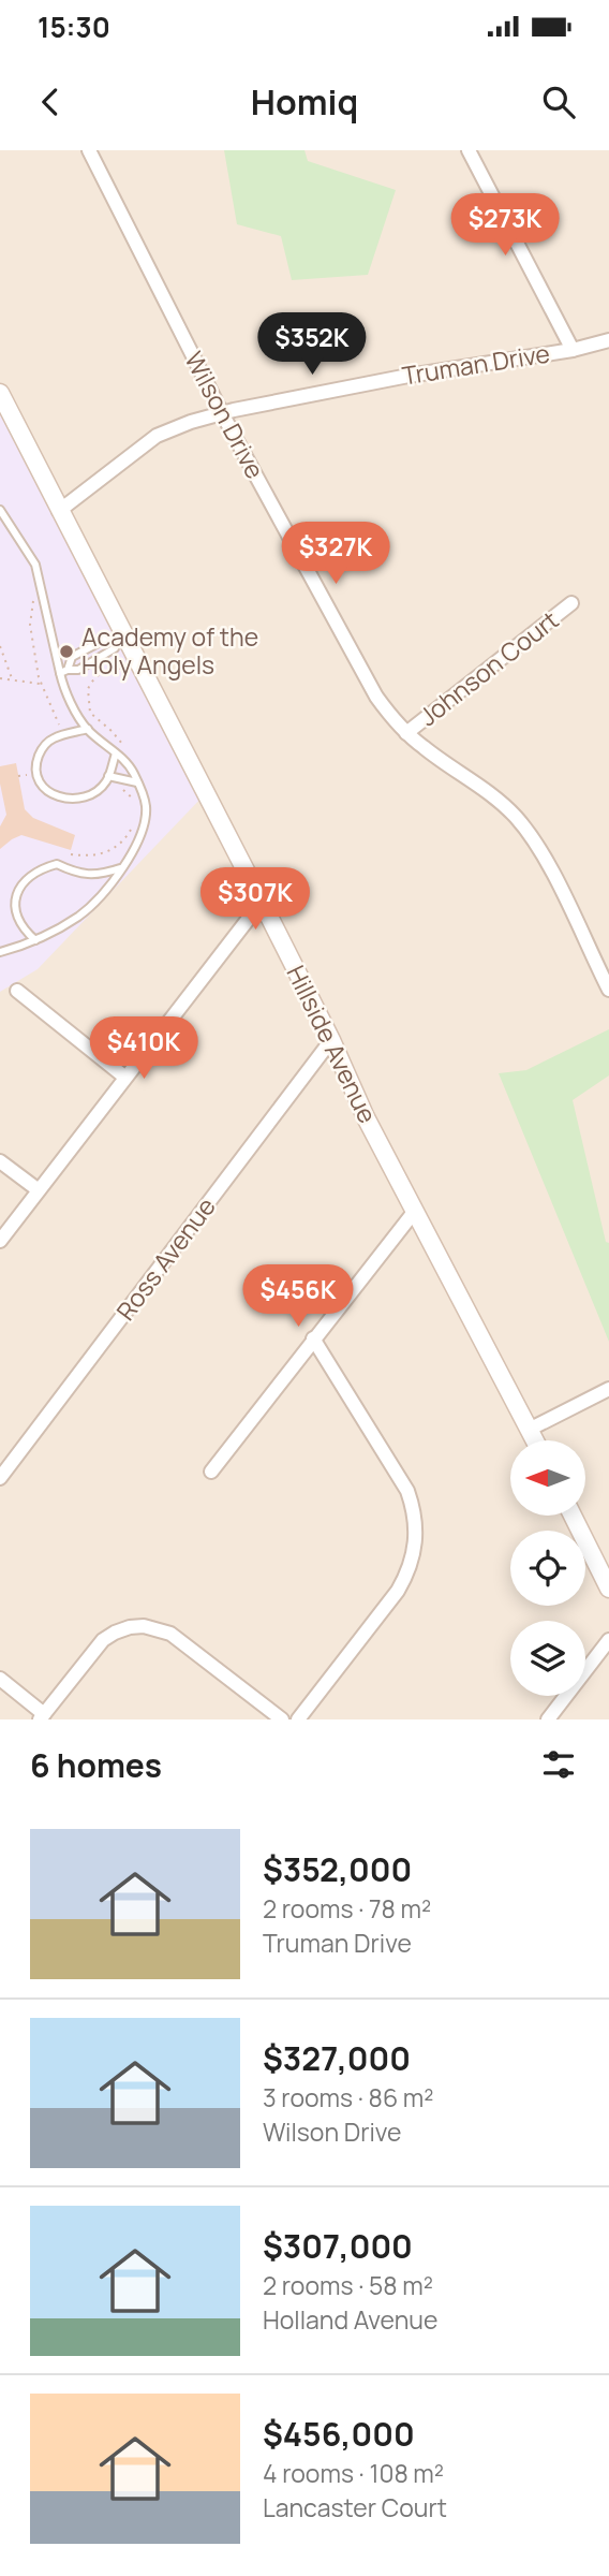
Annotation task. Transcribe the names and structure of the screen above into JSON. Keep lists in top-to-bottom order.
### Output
{
  "streets": {
    "main road": ["Hillside Avenue"],
    "street": [
      "Truman Drive",
      "Wilson Drive",
      "Johnson Court",
      "Ross Avenue"
    ]
  },
  "crossings": [
    ["Truman Drive", "Wilson Drive"],
    ["Truman Drive", "Hillside Avenue"],
    ["Wilson Drive", "Johnson Court"],
    ["Hillside Avenue", "Ross Avenue"]
  ],
  "places": ["Academy of the Holy Angels"],
  "north": "left",
  "page": {
    "status": "15:30",
    "header": "Homiq",
    "price": [
      "$273K",
      "$352K",
      "$327K",
      "$307K",
      "$410K",
      "$456K"
    ],
    "heading": "6 homes",
    "list": [
      {
        "name": "$352,000",
        "note": "2 rooms · 78 m² · Truman Drive"
      },
      {
        "name": "$327,000",
        "note": "3 rooms · 86 m² · Wilson Drive"
      },
      {
        "name": "$307,000",
        "note": "2 rooms · 58 m² · Holland Avenue"
      },
      {
        "name": "$456,000",
        "note": "4 rooms · 108 m² · Lancaster Court"
      }
    ]
  }
}
